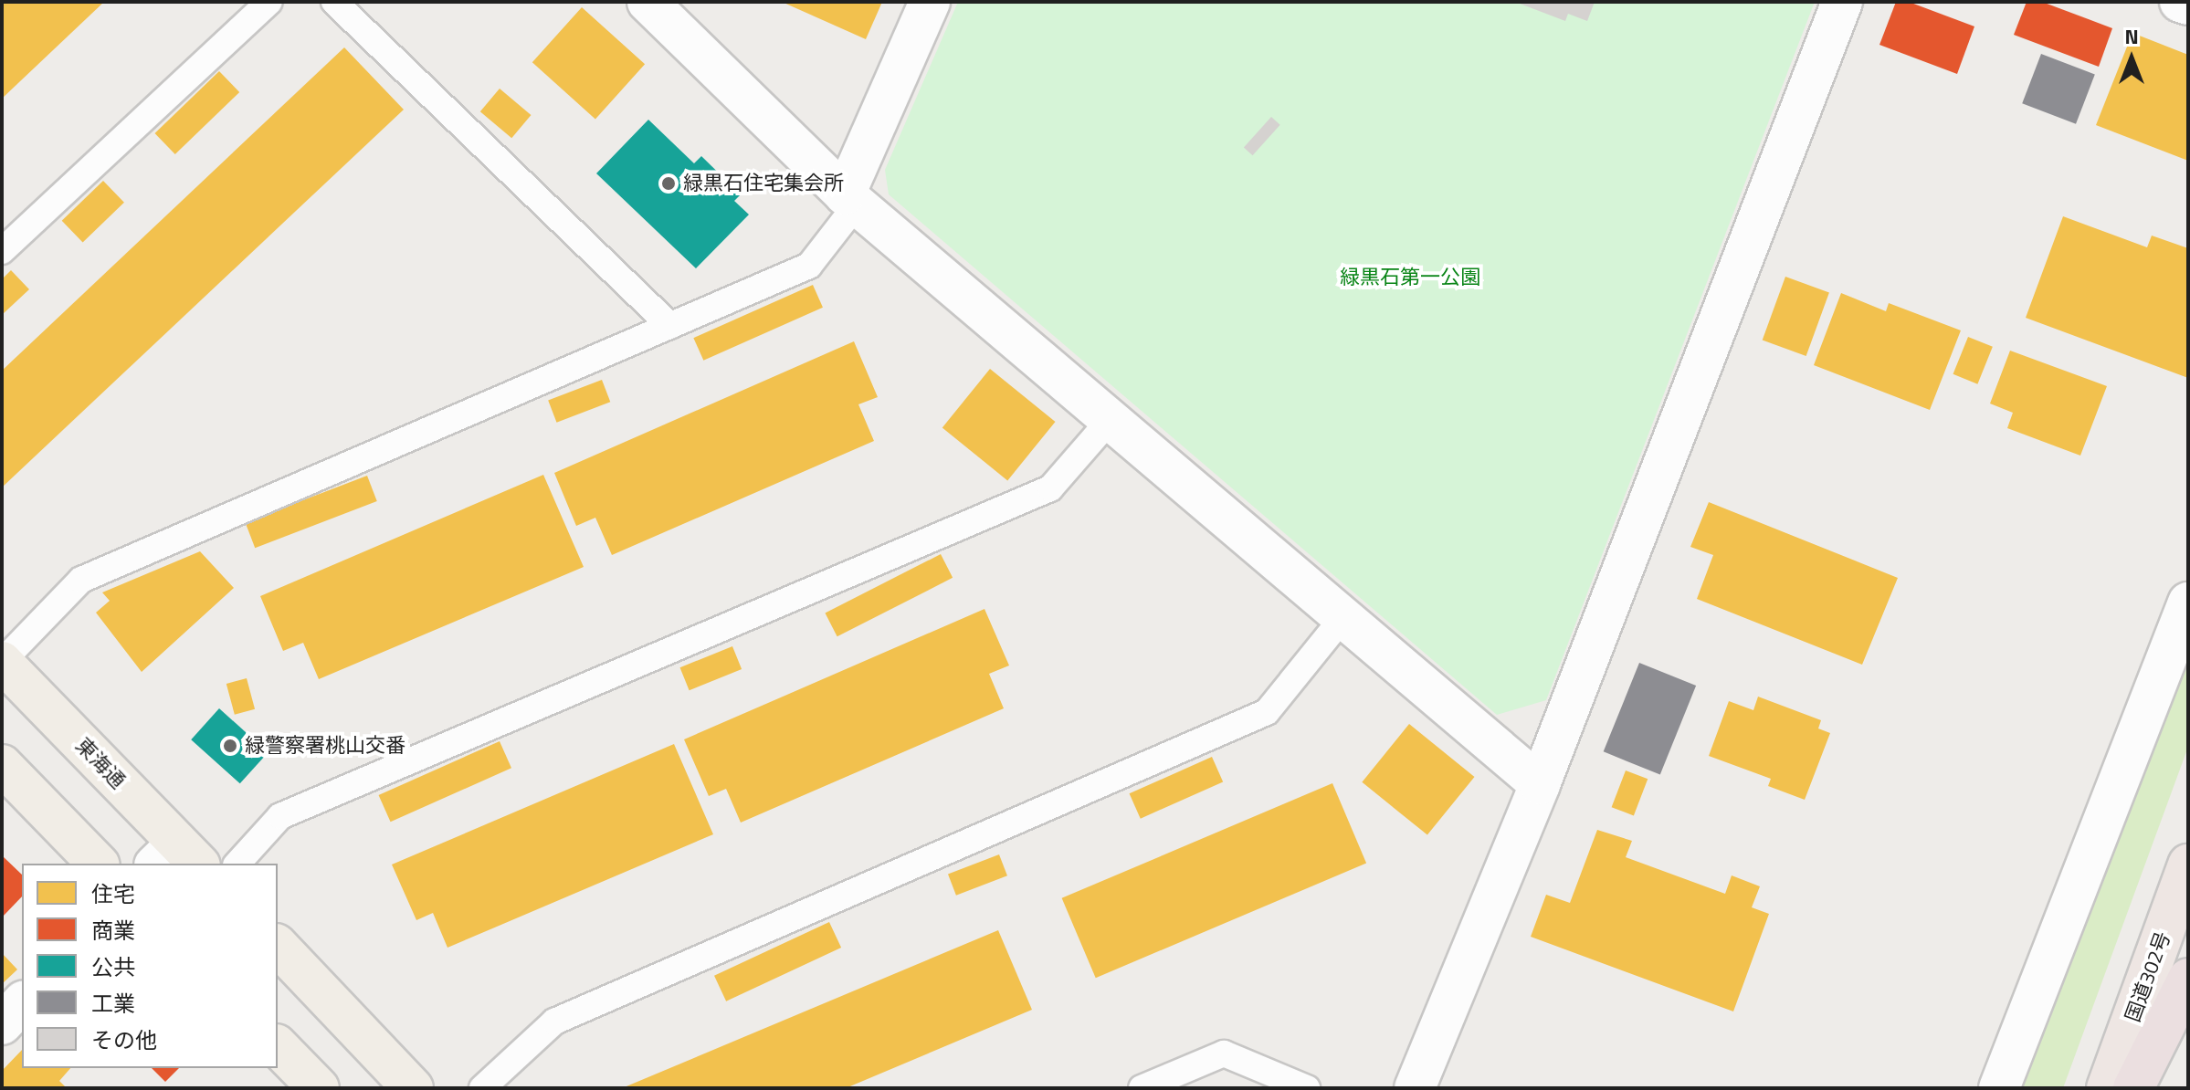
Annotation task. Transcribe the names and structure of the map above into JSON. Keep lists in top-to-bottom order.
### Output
{
  "streets": {
    "highway": ["国道302号"],
    "main road": ["東海通"]
  },
  "parks": ["緑黒石第一公園"],
  "places": ["緑黒石住宅集会所", "緑警察署桃山交番"],
  "legend": [
    "住宅",
    "商業",
    "公共",
    "工業",
    "その他"
  ],
  "north": "top"
}
